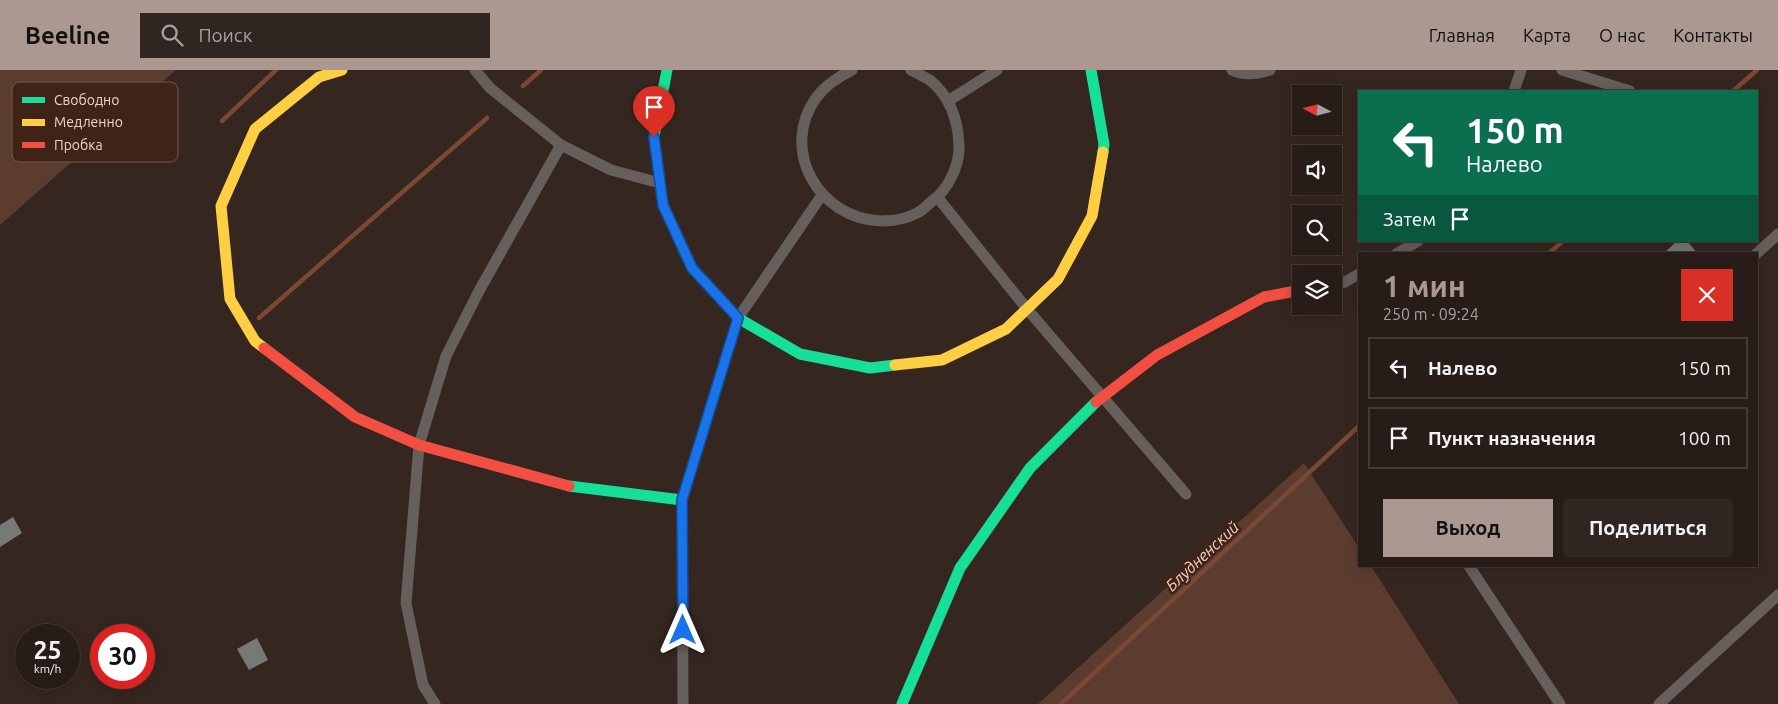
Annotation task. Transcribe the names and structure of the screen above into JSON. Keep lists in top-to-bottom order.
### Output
{
  "water": ["Блудненский"],
  "legend": ["Свободно", "Медленно", "Пробка"],
  "north": "left",
  "page": {
    "header": "Beeline",
    "search": "Поиск",
    "nav": [
      "Главная",
      "Карта",
      "О нас",
      "Контакты"
    ],
    "turn": ["150 m", "Налево"],
    "then": "Затем",
    "heading": ["1 мин", "250 m · 09:24"],
    "list": [
      {
        "name": "Налево",
        "value": "150 m"
      },
      {
        "name": "Пункт назначения",
        "value": "100 m"
      }
    ],
    "buttons": ["Выход", "Поделиться"],
    "speed": "25 km/h",
    "limit": "30"
  }
}
